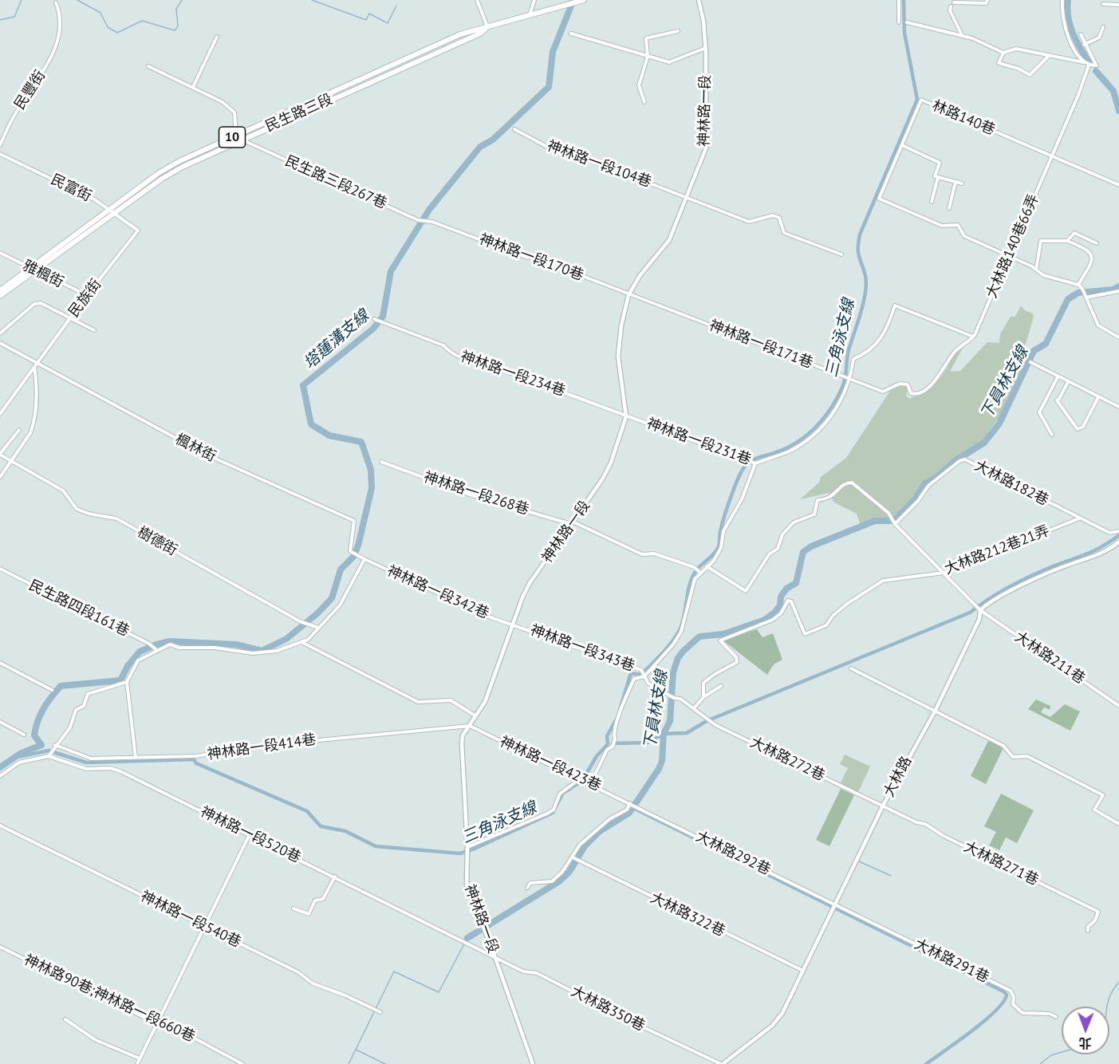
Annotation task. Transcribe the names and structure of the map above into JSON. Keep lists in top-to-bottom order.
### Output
{
  "streets": {
    "main road": ["民生路三段", "10"],
    "street": [
      "民豐街",
      "神林路一段",
      "林路140巷",
      "神林路一段104巷",
      "民生路三段267巷",
      "民富街",
      "大林路140巷66弄",
      "神林路一段170巷",
      "雅楓街",
      "民族街",
      "神林路一段171巷",
      "神林路一段234巷",
      "神林路一段231巷",
      "楓林街",
      "大林路182巷",
      "神林路一段268巷",
      "樹德街",
      "大林路212巷21弄",
      "神林路一段342巷",
      "民生路四段161巷",
      "神林路一段343巷",
      "大林路211巷",
      "神林路一段414巷",
      "大林路272巷",
      "神林路一段423巷",
      "大林路",
      "神林路一段520巷",
      "大林路292巷",
      "大林路271巷",
      "大林路322巷",
      "神林路一段540巷",
      "大林路291巷",
      "神林路90巷;神林路一段660巷",
      "大林路350巷"
    ]
  },
  "crossings": [
    ["神林路一段", "神林路一段104巷"],
    ["神林路一段", "神林路一段170巷"],
    ["神林路一段", "神林路一段171巷"],
    ["神林路一段", "神林路一段234巷"],
    ["神林路一段", "神林路一段231巷"],
    ["神林路一段", "神林路一段268巷"],
    ["神林路一段", "神林路一段342巷"],
    ["神林路一段", "神林路一段343巷"],
    ["神林路一段", "神林路一段414巷"],
    ["神林路一段", "神林路一段423巷"],
    ["神林路一段", "神林路一段520巷"],
    ["神林路一段", "大林路350巷"],
    ["民生路三段", "民生路三段267巷"],
    ["民生路三段", "民富街"],
    ["民生路三段", "雅楓街"],
    ["林路140巷", "大林路140巷66弄"],
    ["民生路三段267巷", "神林路一段170巷"],
    ["民富街", "民族街"],
    ["大林路140巷66弄", "神林路一段171巷"],
    ["大林路140巷66弄", "神林路一段231巷"],
    ["神林路一段170巷", "神林路一段171巷"],
    ["雅楓街", "民族街"],
    ["民族街", "楓林街"],
    ["神林路一段171巷", "神林路一段231巷"],
    ["神林路一段234巷", "神林路一段231巷"],
    ["楓林街", "神林路一段342巷"],
    ["大林路182巷", "大林路212巷21弄"],
    ["大林路182巷", "大林路211巷"],
    ["大林路212巷21弄", "神林路一段343巷"],
    ["大林路212巷21弄", "大林路211巷"],
    ["大林路212巷21弄", "大林路272巷"],
    ["神林路一段342巷", "神林路一段343巷"],
    ["神林路一段343巷", "大林路272巷"],
    ["大林路211巷", "大林路"],
    ["神林路一段414巷", "神林路一段423巷"],
    ["大林路272巷", "大林路"],
    ["大林路272巷", "大林路271巷"],
    ["神林路一段423巷", "大林路292巷"],
    ["大林路", "大林路292巷"],
    ["大林路", "大林路271巷"],
    ["大林路", "大林路322巷"],
    ["大林路", "大林路291巷"],
    ["大林路", "大林路350巷"],
    ["神林路一段520巷", "大林路350巷"],
    ["大林路292巷", "大林路291巷"]
  ],
  "water": ["三角泳支線", "塔蓮溝支線", "下員林支線"],
  "north": "bottom"
}
